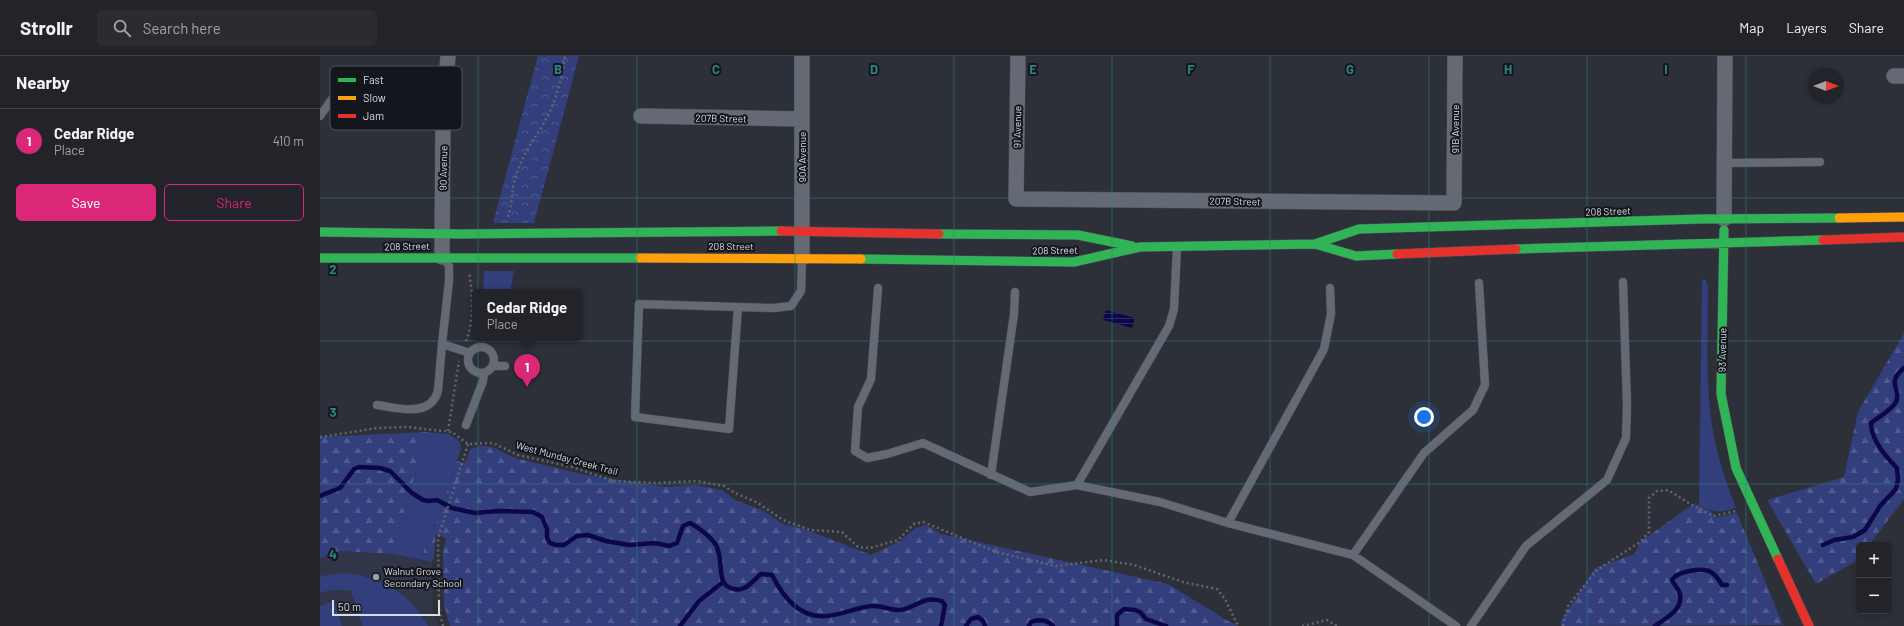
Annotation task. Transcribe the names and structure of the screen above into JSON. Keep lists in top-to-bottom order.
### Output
{
  "streets": {
    "main road": ["208 Street", "93 Avenue"],
    "street": [
      "207B Street",
      "91 Avenue",
      "91B Avenue",
      "90A Avenue",
      "90 Avenue"
    ],
    "path": ["West Munday Creek Trail"]
  },
  "crossings": [
    ["207B Street", "91 Avenue"],
    ["207B Street", "91B Avenue"],
    ["207B Street", "90A Avenue"],
    ["90A Avenue", "208 Street"],
    ["90 Avenue", "208 Street"],
    ["208 Street", "93 Avenue"]
  ],
  "places": ["Walnut Grove Secondary School"],
  "legend": ["Fast", "Slow", "Jam"],
  "scale_bar": "50 m",
  "north": "right",
  "page": {
    "header": "Strollr",
    "search": "Search here",
    "nav": ["Map", "Layers", "Share"],
    "heading": "Nearby",
    "list": [
      {
        "mark": "1",
        "name": "Cedar Ridge",
        "note": "Place",
        "value": "410 m"
      }
    ],
    "buttons": ["Save", "Share"],
    "popup": ["Cedar Ridge", "Place"],
    "pins": "1",
    "map_buttons": ["+", "−"],
    "scale": "50 m"
  },
  "grid": {
    "columns": [
      "B",
      "C",
      "D",
      "E",
      "F",
      "G",
      "H",
      "I"
    ],
    "rows": ["2", "3", "4"]
  }
}
